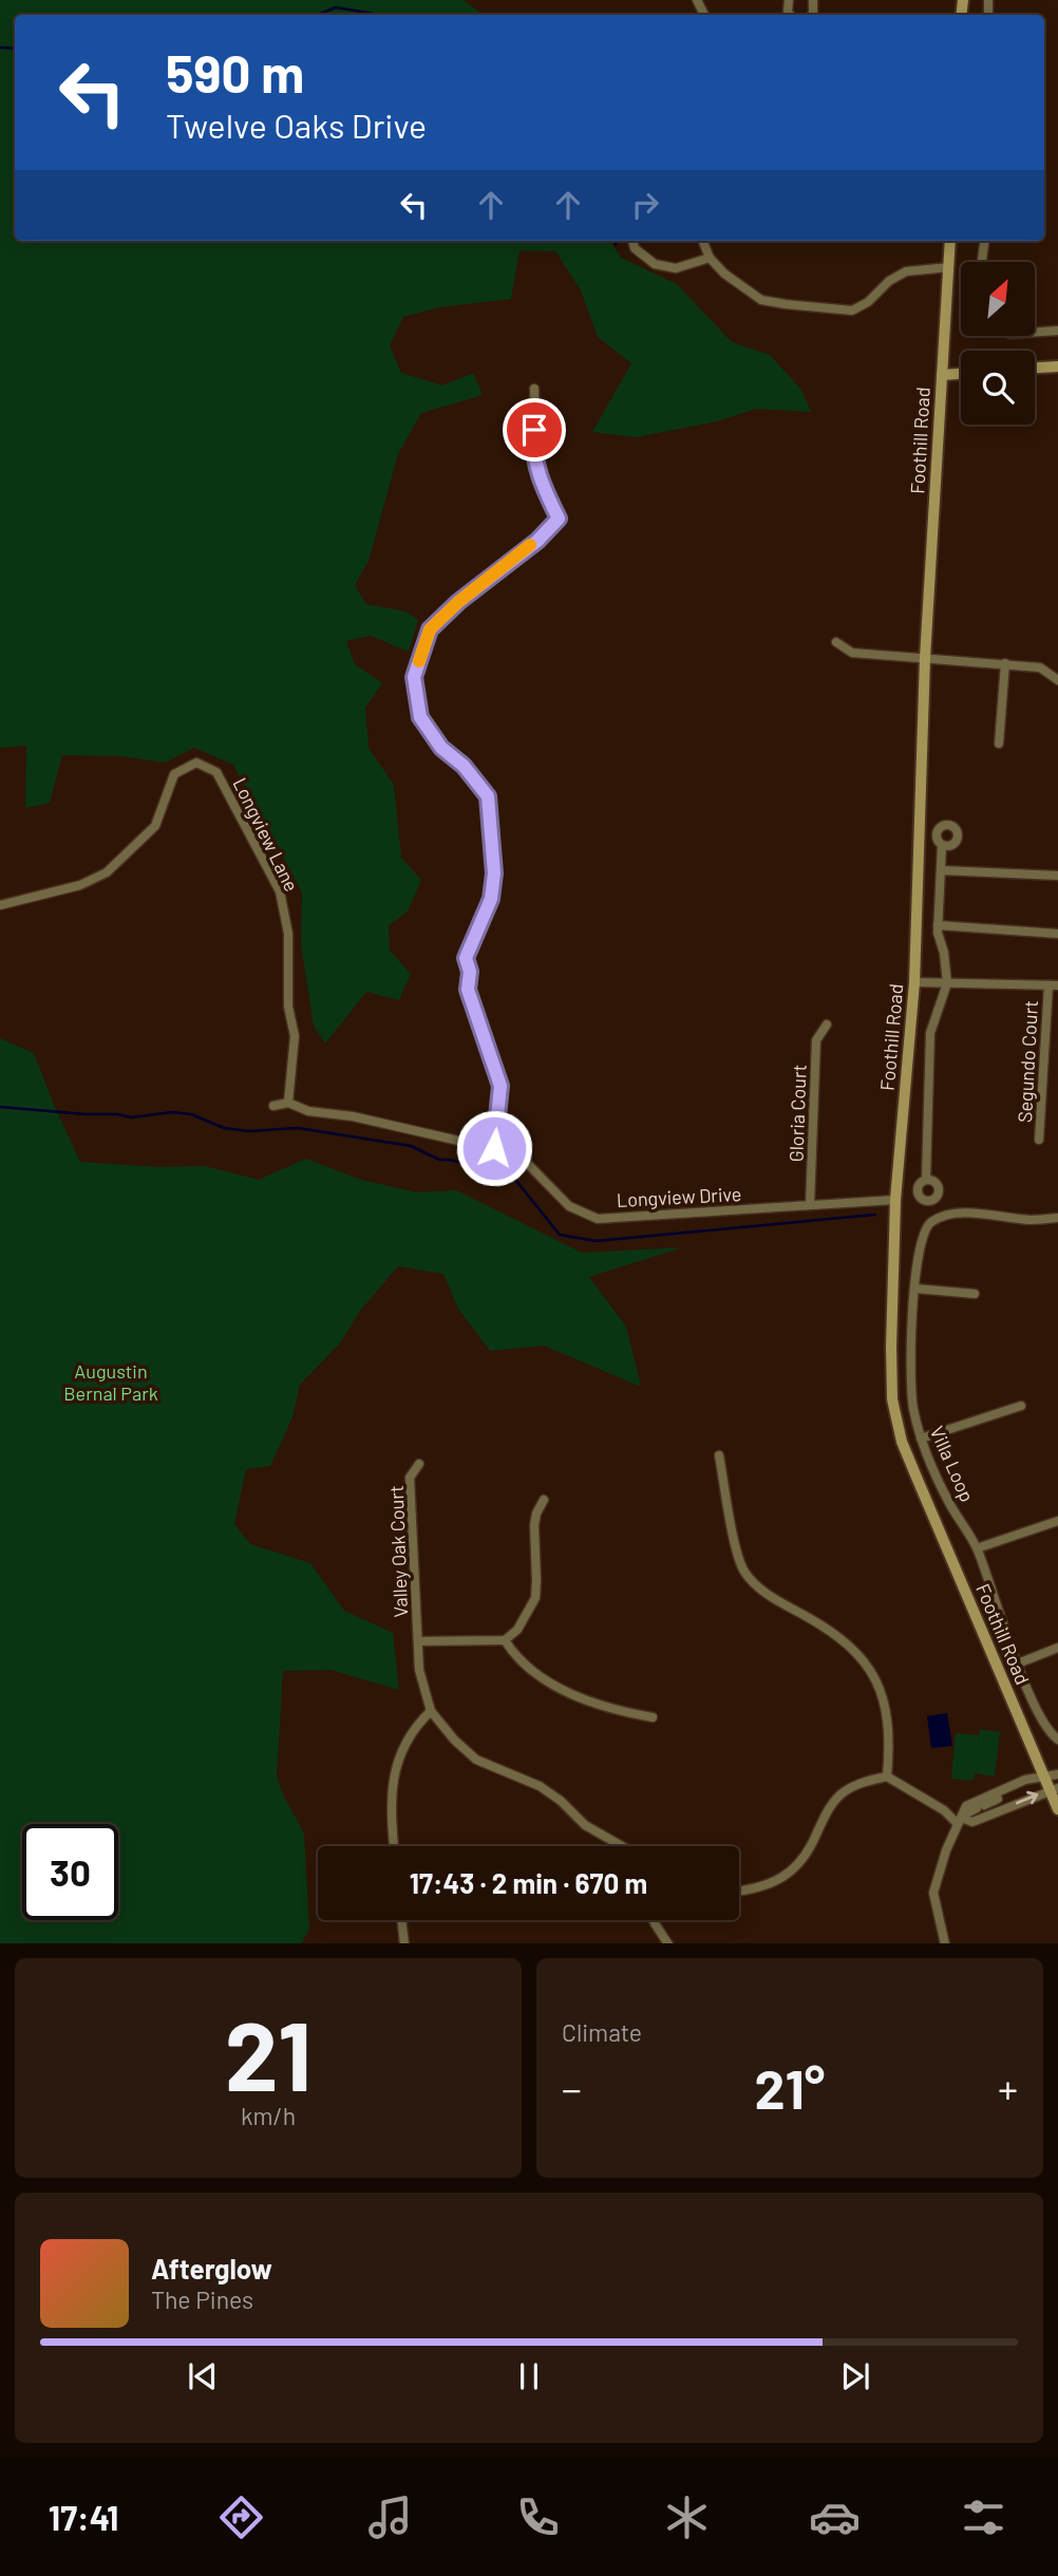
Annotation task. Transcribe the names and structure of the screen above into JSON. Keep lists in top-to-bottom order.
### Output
{
  "streets": {
    "main road": ["Foothill Road"],
    "street": [
      "Longview Lane",
      "Segundo Court",
      "Gloria Court",
      "Longview Drive",
      "Villa Loop",
      "Valley Oak Court"
    ]
  },
  "crossings": [
    ["Foothill Road", "Longview Drive"],
    ["Longview Lane", "Longview Drive"],
    ["Gloria Court", "Longview Drive"]
  ],
  "parks": ["Augustin Bernal Park"],
  "north": "top right",
  "page": {
    "turn": ["590 m", "Twelve Oaks Drive"],
    "limit": "30",
    "trip": "17:43 · 2 min · 670 m",
    "tile": [
      ["21", "km/h"],
      "Climate"
    ],
    "heat": ["−", "21°", "+"],
    "song": ["Afterglow", "The Pines"],
    "tabs": "17:41"
  }
}
